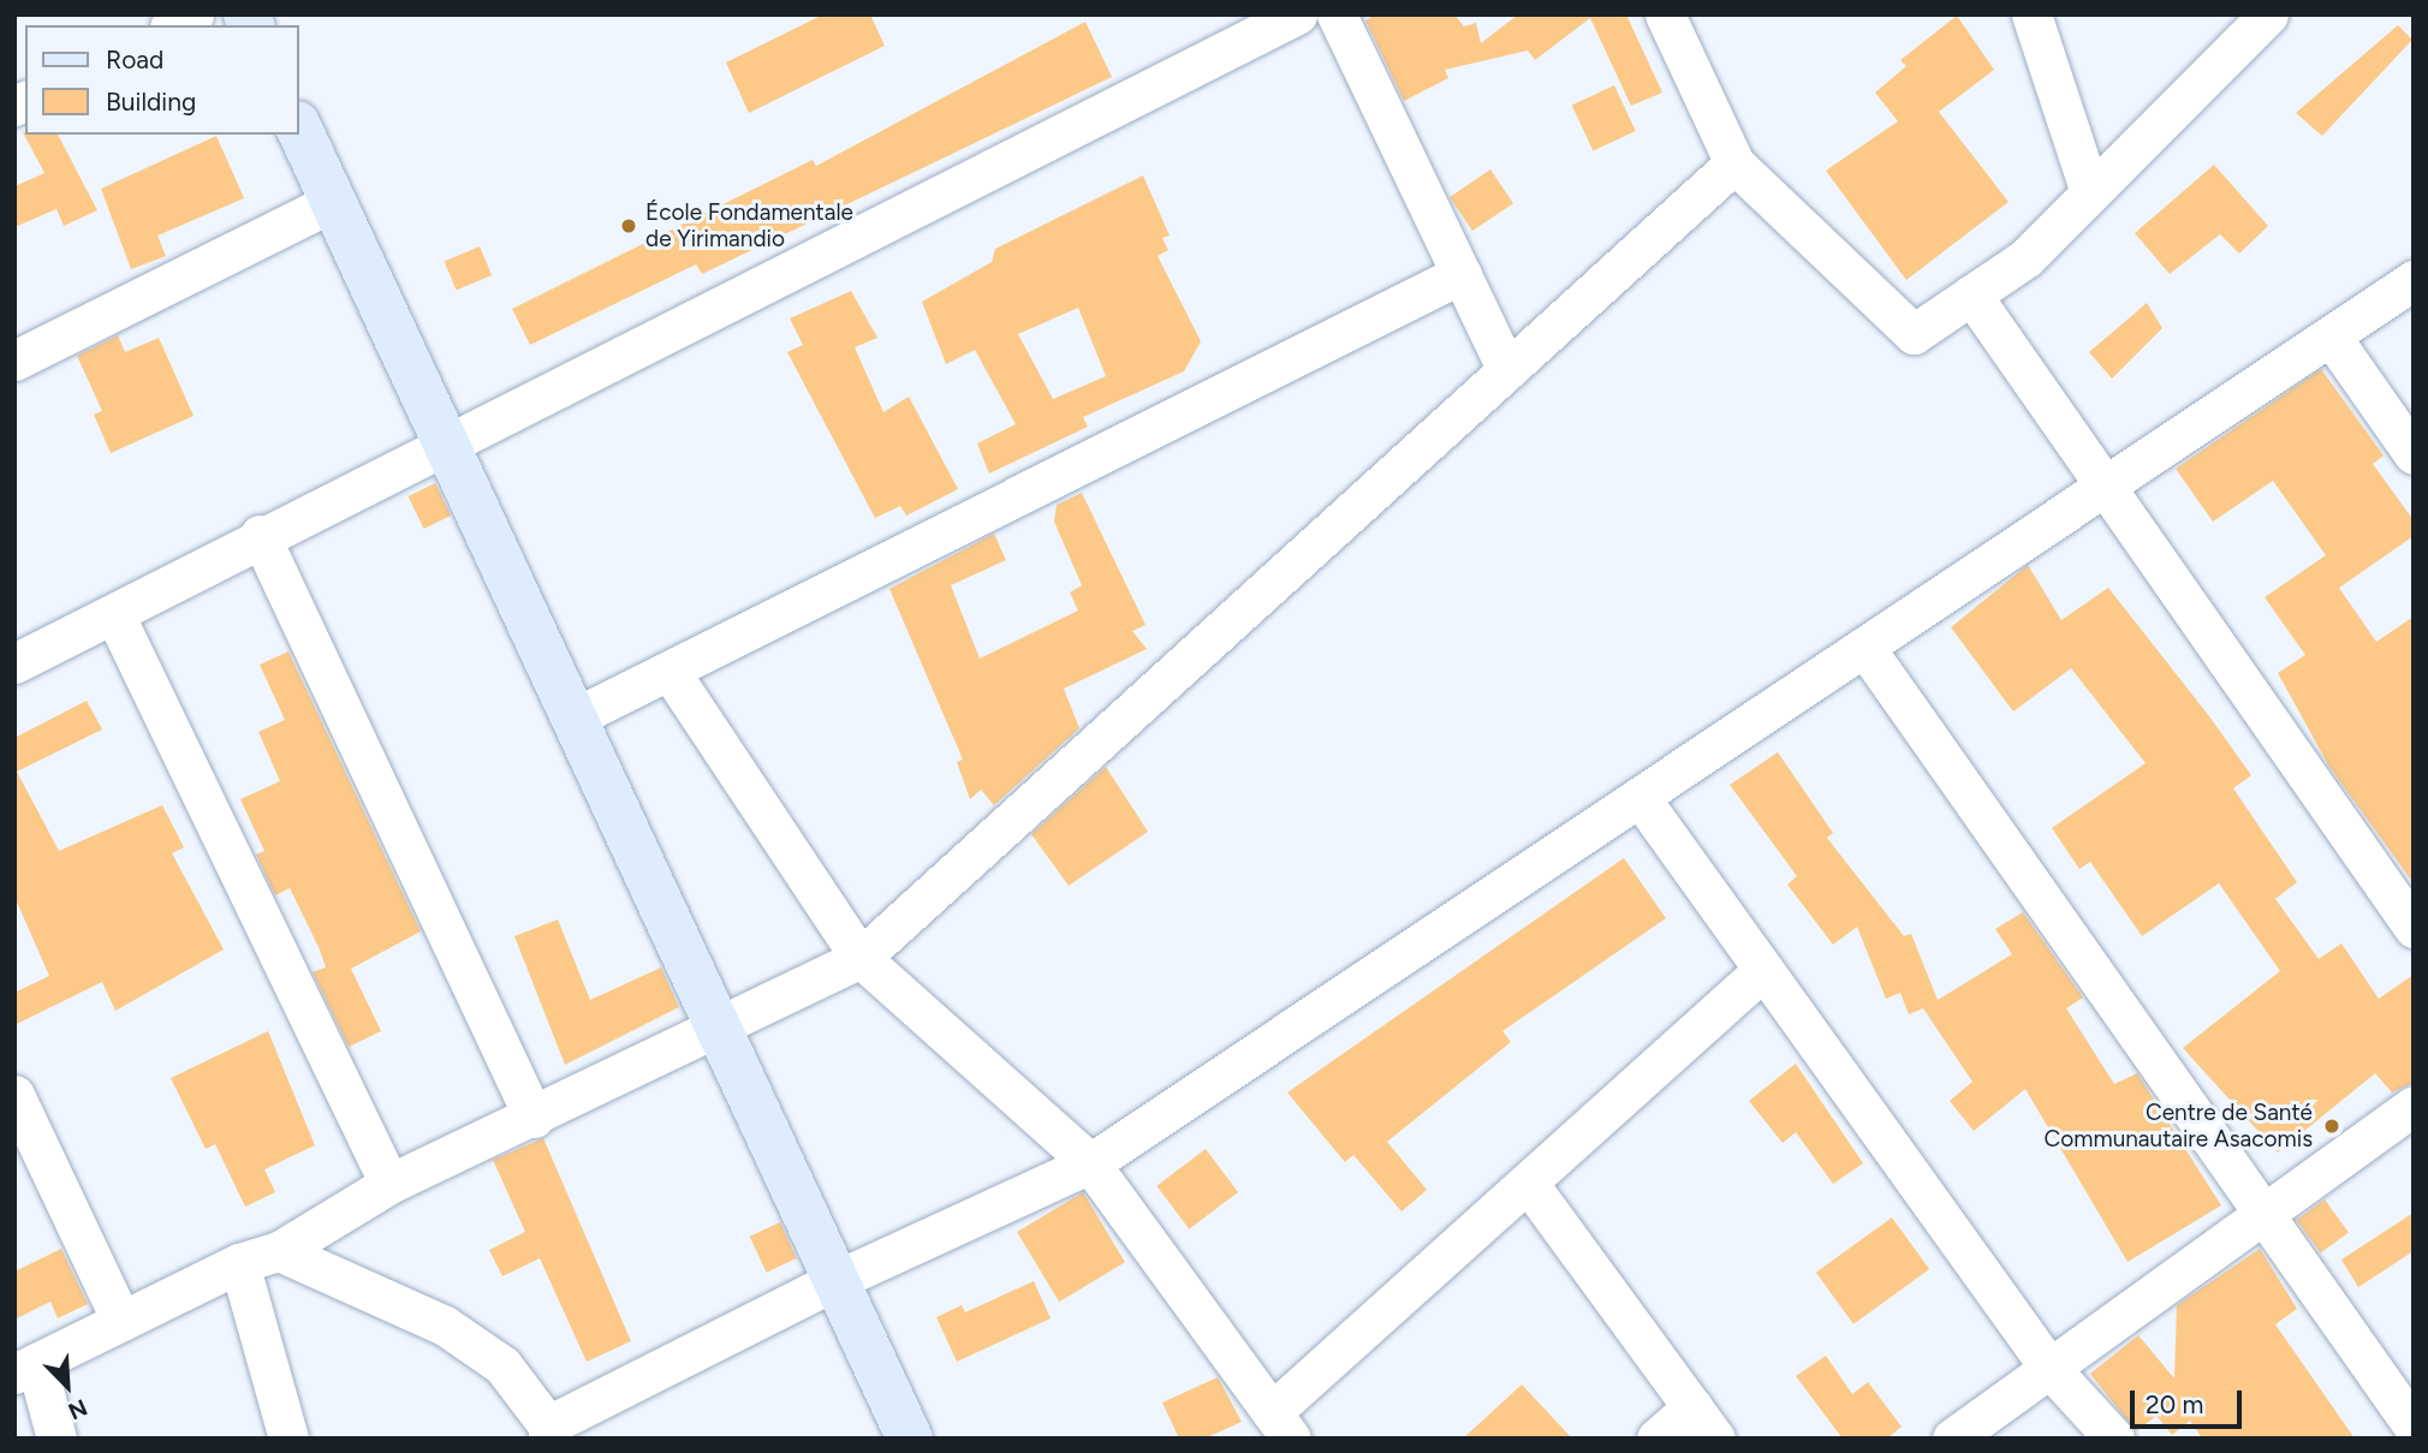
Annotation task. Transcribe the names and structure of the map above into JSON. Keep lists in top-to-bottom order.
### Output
{
  "places": ["École Fondamentale de Yirimandio", "Centre de Santé Communautaire Asacomis"],
  "legend": ["Road", "Building"],
  "scale_bar": "20 m",
  "north": "bottom right"
}
